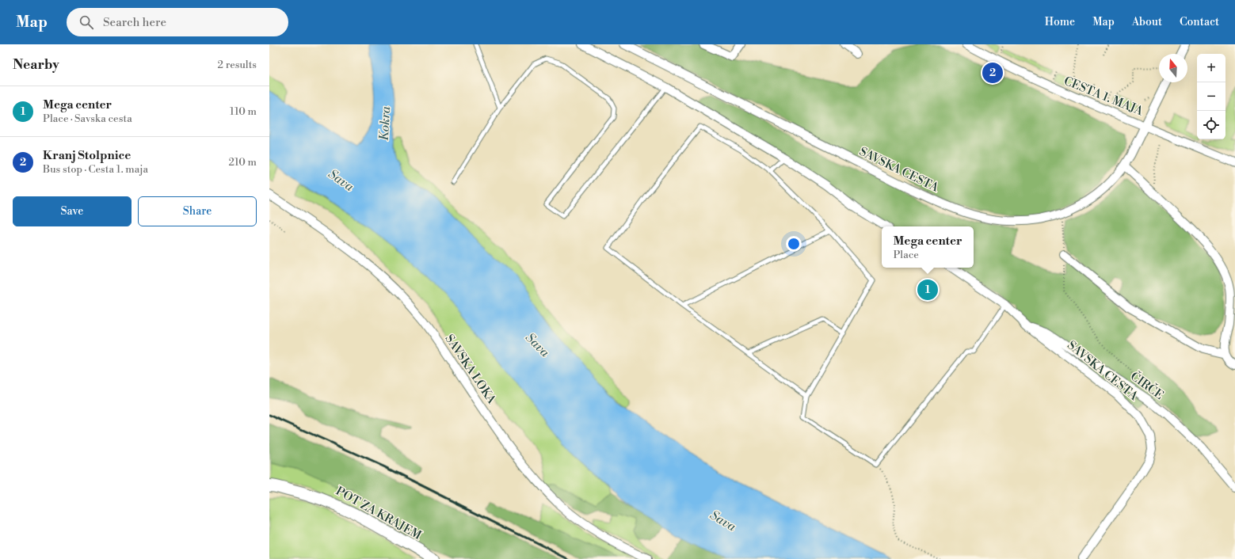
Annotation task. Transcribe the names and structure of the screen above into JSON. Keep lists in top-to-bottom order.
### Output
{
  "streets": {
    "street": [
      "CESTA 1. MAJA",
      "SAVSKA CESTA",
      "SAVSKA LOKA",
      "ČIRČE",
      "POT ZA KRAJEM"
    ]
  },
  "crossings": [
    ["CESTA 1. MAJA", "SAVSKA CESTA"],
    ["SAVSKA CESTA", "ČIRČE"]
  ],
  "water": ["Kokra", "Sava"],
  "north": "top",
  "page": {
    "header": "Map",
    "search": "Search here",
    "nav": [
      "Home",
      "Map",
      "About",
      "Contact"
    ],
    "heading": ["Nearby", "2 results"],
    "map_buttons": ["+", "−"],
    "pins": ["2", "1"],
    "list": [
      {
        "mark": "1",
        "name": "Mega center",
        "note": "Place · Savska cesta",
        "value": "110 m"
      },
      {
        "mark": "2",
        "name": "Kranj Stolpnice",
        "note": "Bus stop · Cesta 1. maja",
        "value": "210 m"
      }
    ],
    "buttons": ["Save", "Share"],
    "popup": ["Mega center", "Place"]
  }
}
